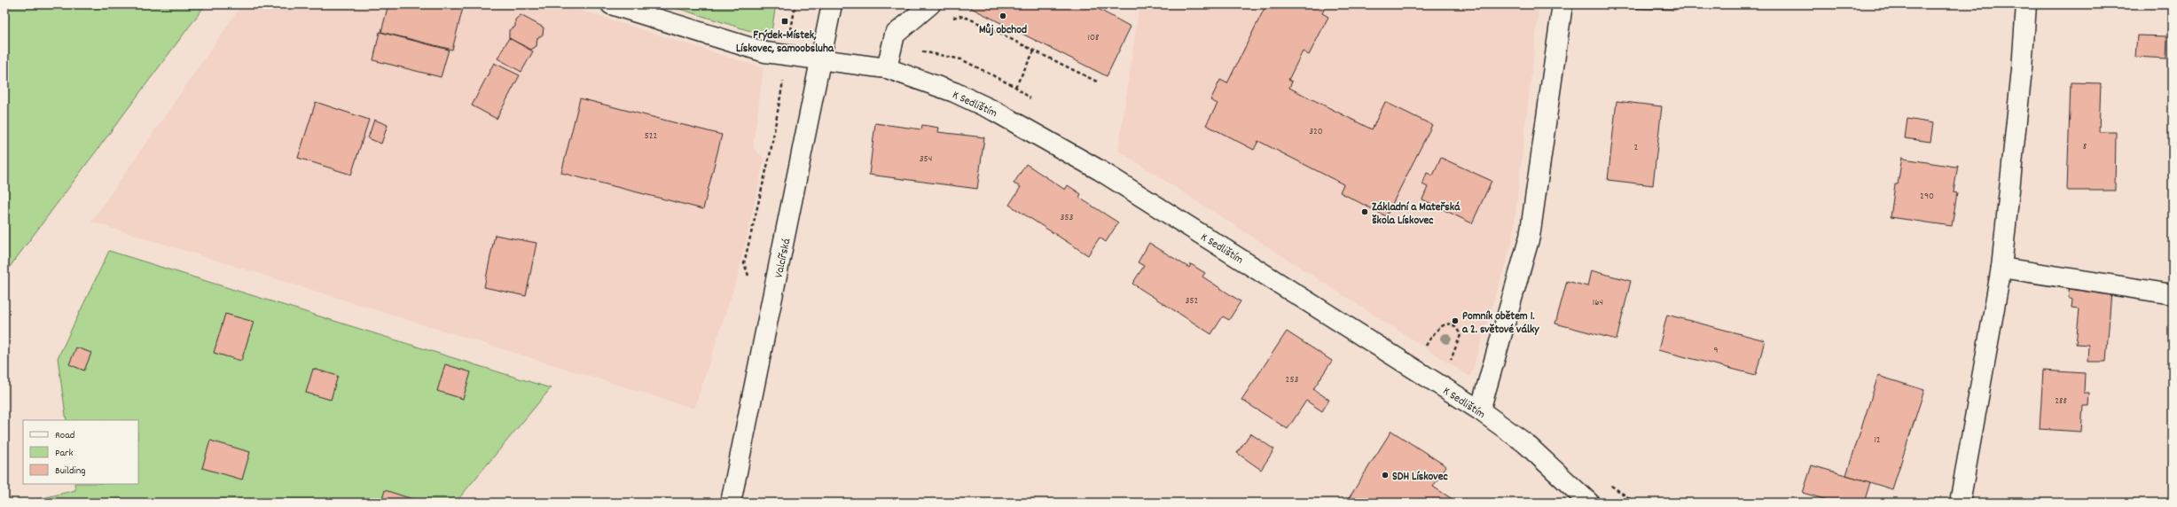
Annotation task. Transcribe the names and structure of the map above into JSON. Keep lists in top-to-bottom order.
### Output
{
  "streets": {
    "street": ["K Sedlištím", "Valcířská"]
  },
  "crossings": [
    ["K Sedlištím", "Valcířská"]
  ],
  "places": {
    "other": [
      "Můj obchod",
      "Základní a Mateřská škola Lískovec",
      "Pomník obětem 1. a 2. světové války",
      "SDH Lískovec"
    ],
    "transit": ["Frýdek-Místek, Lískovec, samoobsluha"]
  },
  "house_numbers": [
    "108",
    "320",
    "522",
    "8",
    "2",
    "354",
    "290",
    "353",
    "352",
    "164",
    "9",
    "253",
    "288",
    "12"
  ],
  "legend": ["Road", "Park", "Building"]
}
